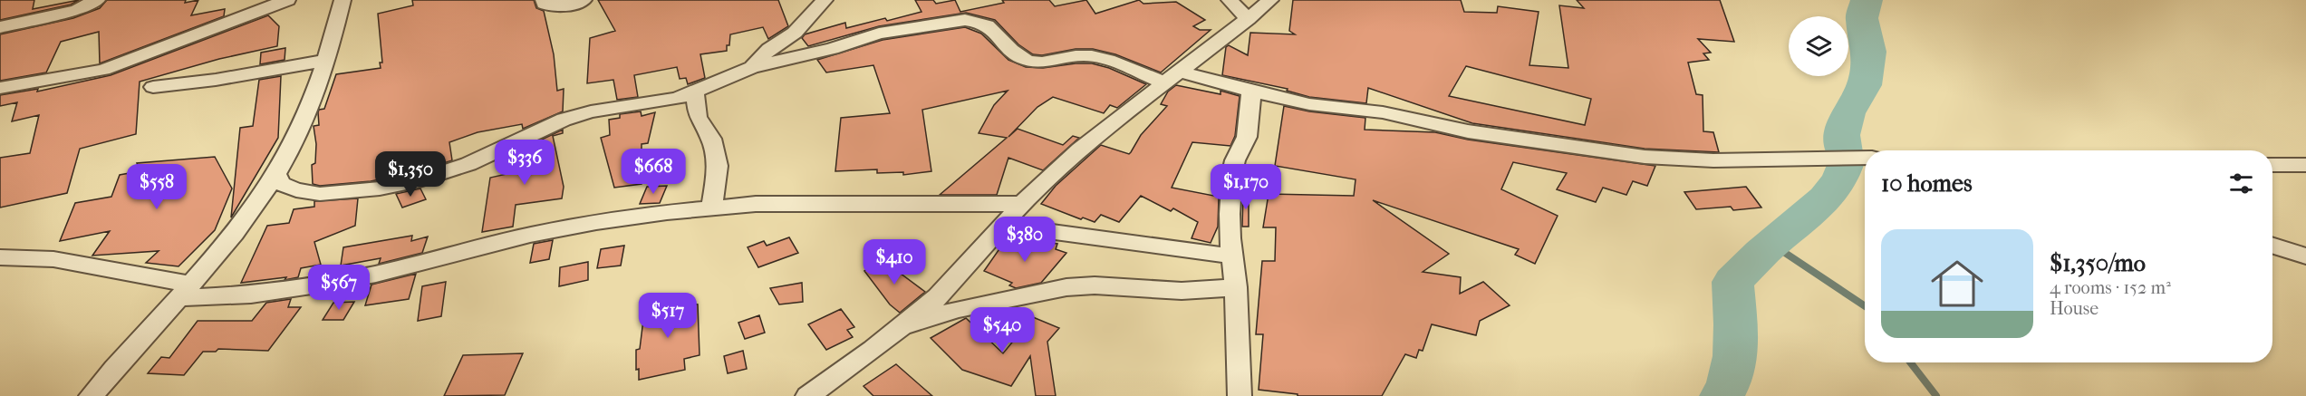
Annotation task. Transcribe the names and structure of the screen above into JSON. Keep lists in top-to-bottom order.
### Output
{
  "page": {
    "price": [
      "$336",
      "$668",
      "$1,350",
      "$558",
      "$1,170",
      "$380",
      "$410",
      "$567",
      "$517",
      "$540"
    ],
    "heading": "10 homes",
    "list": [
      {
        "name": "$1,350/mo",
        "note": "4 rooms · 152 m² · House"
      }
    ]
  }
}
